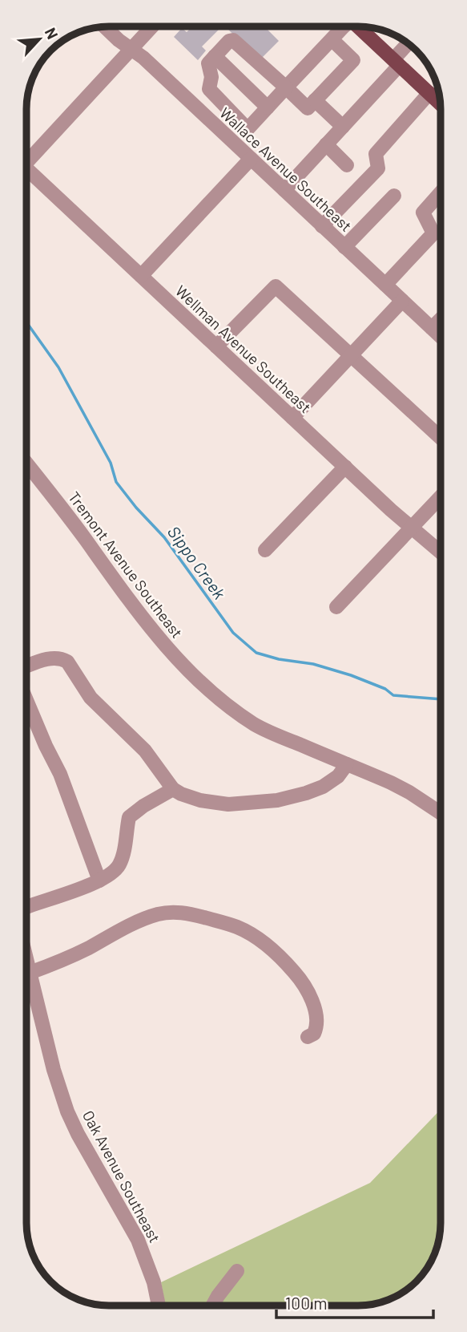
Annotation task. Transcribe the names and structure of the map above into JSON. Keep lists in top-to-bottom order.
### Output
{
  "streets": {
    "street": [
      "Wallace Avenue Southeast",
      "Wellman Avenue Southeast",
      "Tremont Avenue Southeast",
      "Oak Avenue Southeast"
    ]
  },
  "water": ["Sippo Creek"],
  "scale_bar": "100 m",
  "north": "top right"
}
